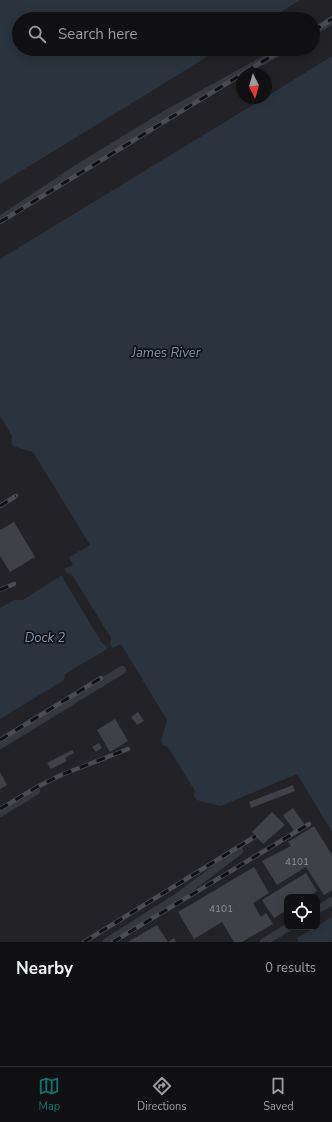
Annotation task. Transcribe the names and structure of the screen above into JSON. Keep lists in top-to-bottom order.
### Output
{
  "water": ["James River", "Dock 2"],
  "house_numbers": ["4101", "4101"],
  "north": "bottom",
  "page": {
    "search": "Search here",
    "heading": ["Nearby", "0 results"],
    "nav": ["Map", "Directions", "Saved"]
  }
}
